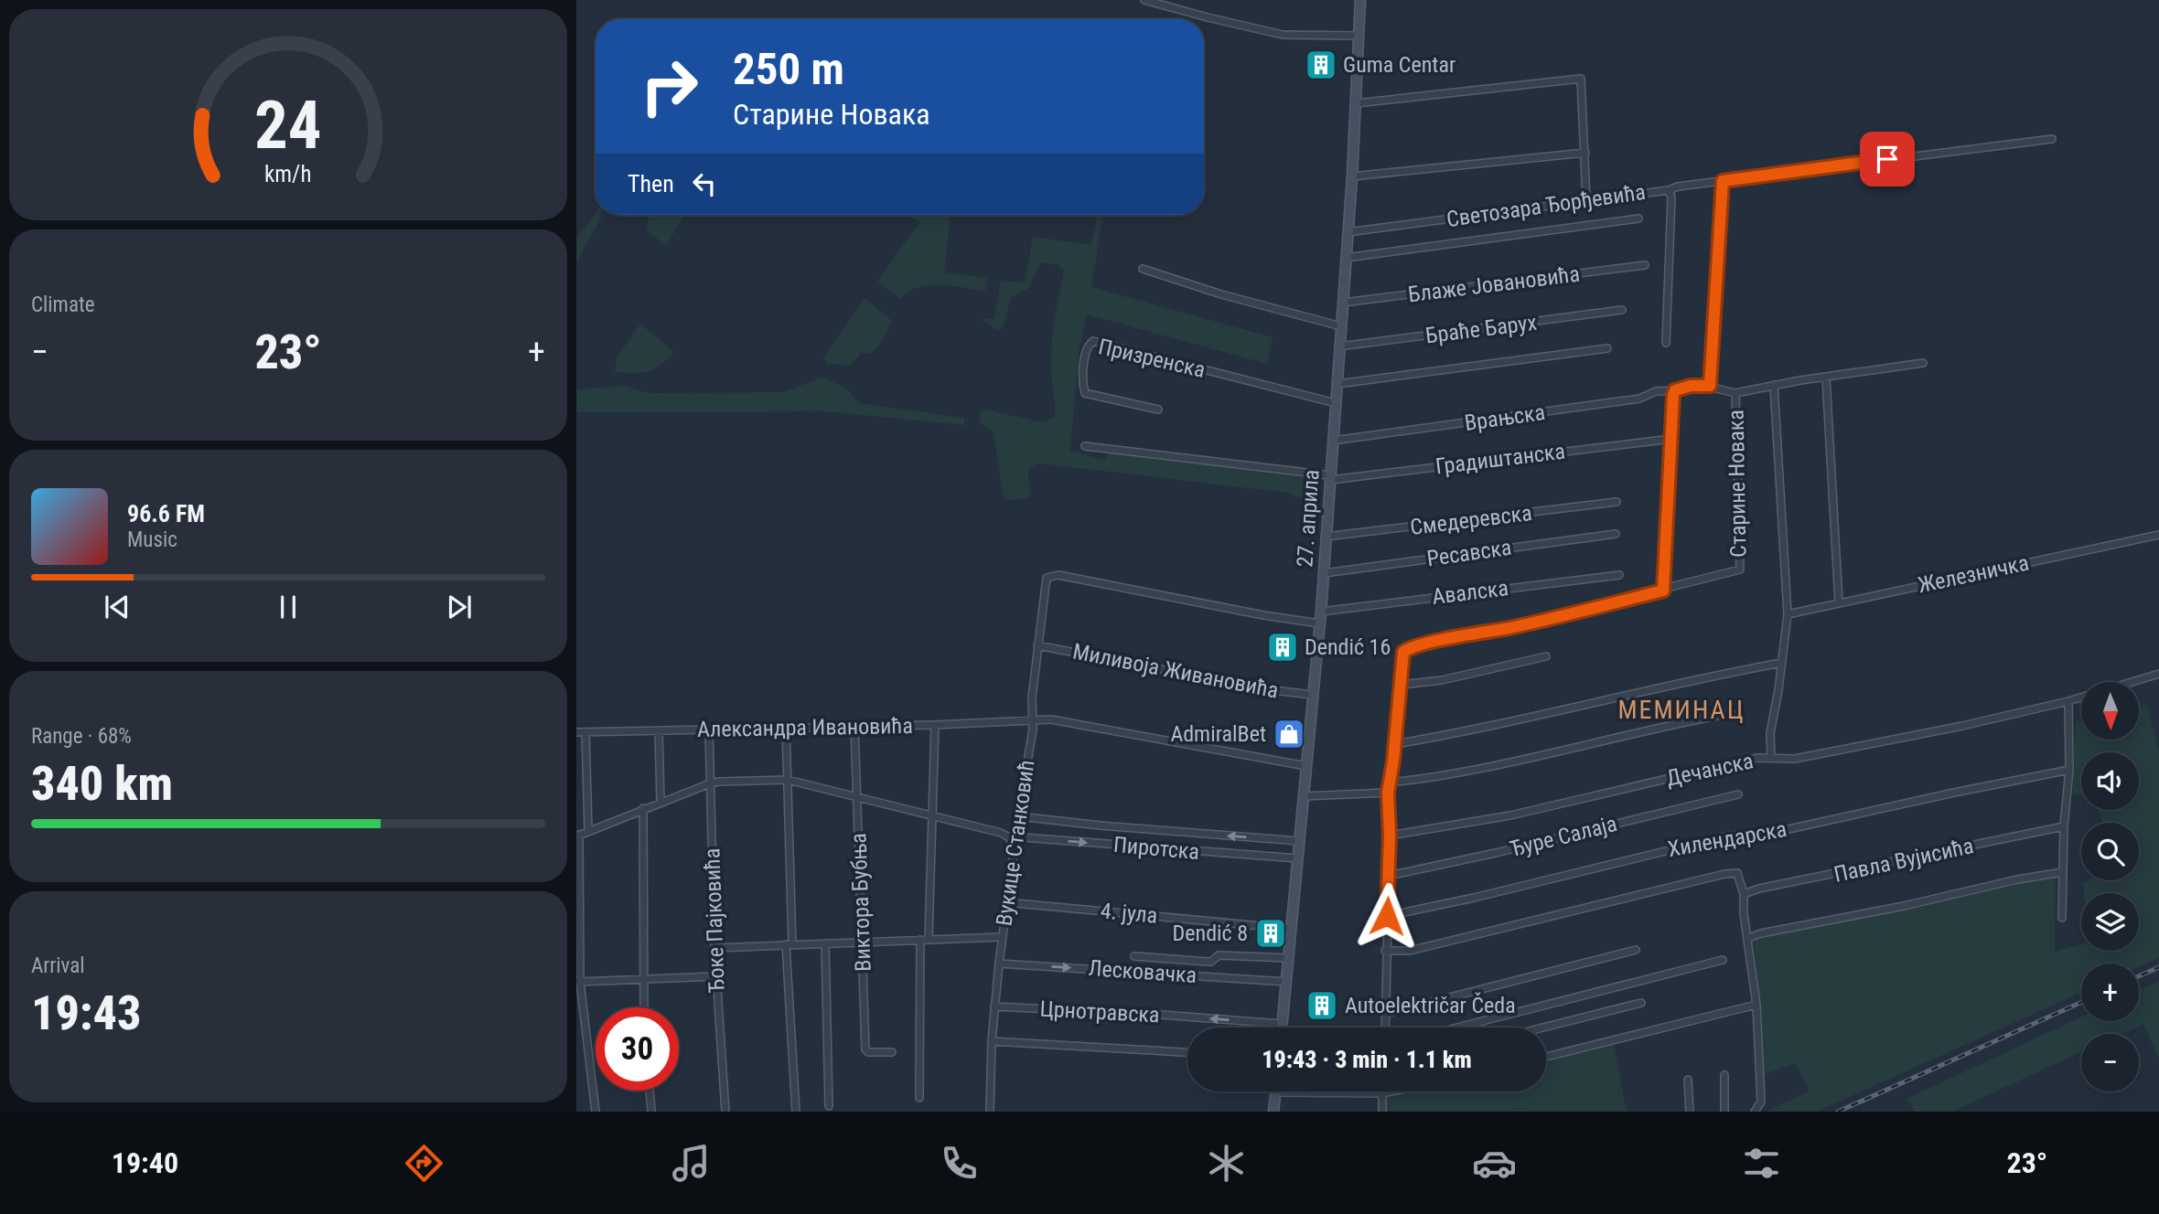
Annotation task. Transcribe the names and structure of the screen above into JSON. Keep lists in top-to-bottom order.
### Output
{
  "streets": {
    "main road": ["27. априла"],
    "street": [
      "Светозара Ђорђевића",
      "Блаже Јовановића",
      "Браће Барух",
      "Призренска",
      "Врањска",
      "Градиштанска",
      "Старине Новака",
      "Смедеревска",
      "Ресавска",
      "Железничка",
      "Авалска",
      "Миливоја Живановића",
      "Александра Ивановића",
      "Дечанска",
      "Ђуре Салаја",
      "Хилендарска",
      "Вукице Станковић",
      "Пиротска",
      "Павла Вујисића",
      "Виктора Бубња",
      "4. јула",
      "Ђоке Пајковића",
      "Лесковачка",
      "Црнотравска"
    ]
  },
  "crossings": [
    ["Светозара Ђорђевића", "27. априла"],
    ["Блаже Јовановића", "27. априла"],
    ["Браће Барух", "27. априла"],
    ["Призренска", "27. априла"],
    ["Врањска", "27. априла"],
    ["Градиштанска", "27. априла"],
    ["Старине Новака", "Дечанска"],
    ["Старине Новака", "Ђуре Салаја"],
    ["Старине Новака", "Хилендарска"],
    ["27. априла", "Смедеревска"],
    ["27. априла", "Ресавска"],
    ["27. априла", "Авалска"],
    ["27. априла", "Миливоја Живановића"],
    ["27. априла", "Александра Ивановића"],
    ["27. априла", "Вукице Станковић"],
    ["27. априла", "Пиротска"],
    ["27. априла", "4. јула"],
    ["27. априла", "Лесковачка"],
    ["27. априла", "Црнотравска"],
    ["Миливоја Живановића", "Вукице Станковић"],
    ["Александра Ивановића", "Вукице Станковић"],
    ["Александра Ивановића", "Виктора Бубња"],
    ["Александра Ивановића", "Ђоке Пајковића"],
    ["Вукице Станковић", "Пиротска"],
    ["Вукице Станковић", "4. јула"],
    ["Вукице Станковић", "Лесковачка"],
    ["Вукице Станковић", "Црнотравска"],
    ["Пиротска", "Виктора Бубња"],
    ["Пиротска", "Ђоке Пајковића"]
  ],
  "districts": ["МЕМИНАЦ"],
  "places": {
    "building": [
      "Guma Centar",
      "Dendić 16",
      "Dendić 8",
      "Autoelektričar Čeda"
    ],
    "shop": ["AdmiralBet"]
  },
  "north": "bottom",
  "page": {
    "turn": ["250 m", "Старине Новака"],
    "then": "Then",
    "tile": [
      "Climate",
      ["Range · 68%", "340 km"],
      ["Arrival", "19:43"]
    ],
    "heat": ["−", "23°", "+"],
    "song": ["96.6 FM", "Music"],
    "map_buttons": ["+", "−"],
    "limit": "30",
    "trip": "19:43 · 3 min · 1.1 km",
    "tabs": ["19:40", "23°"],
    "gauge": ["24", "km/h"]
  }
}
